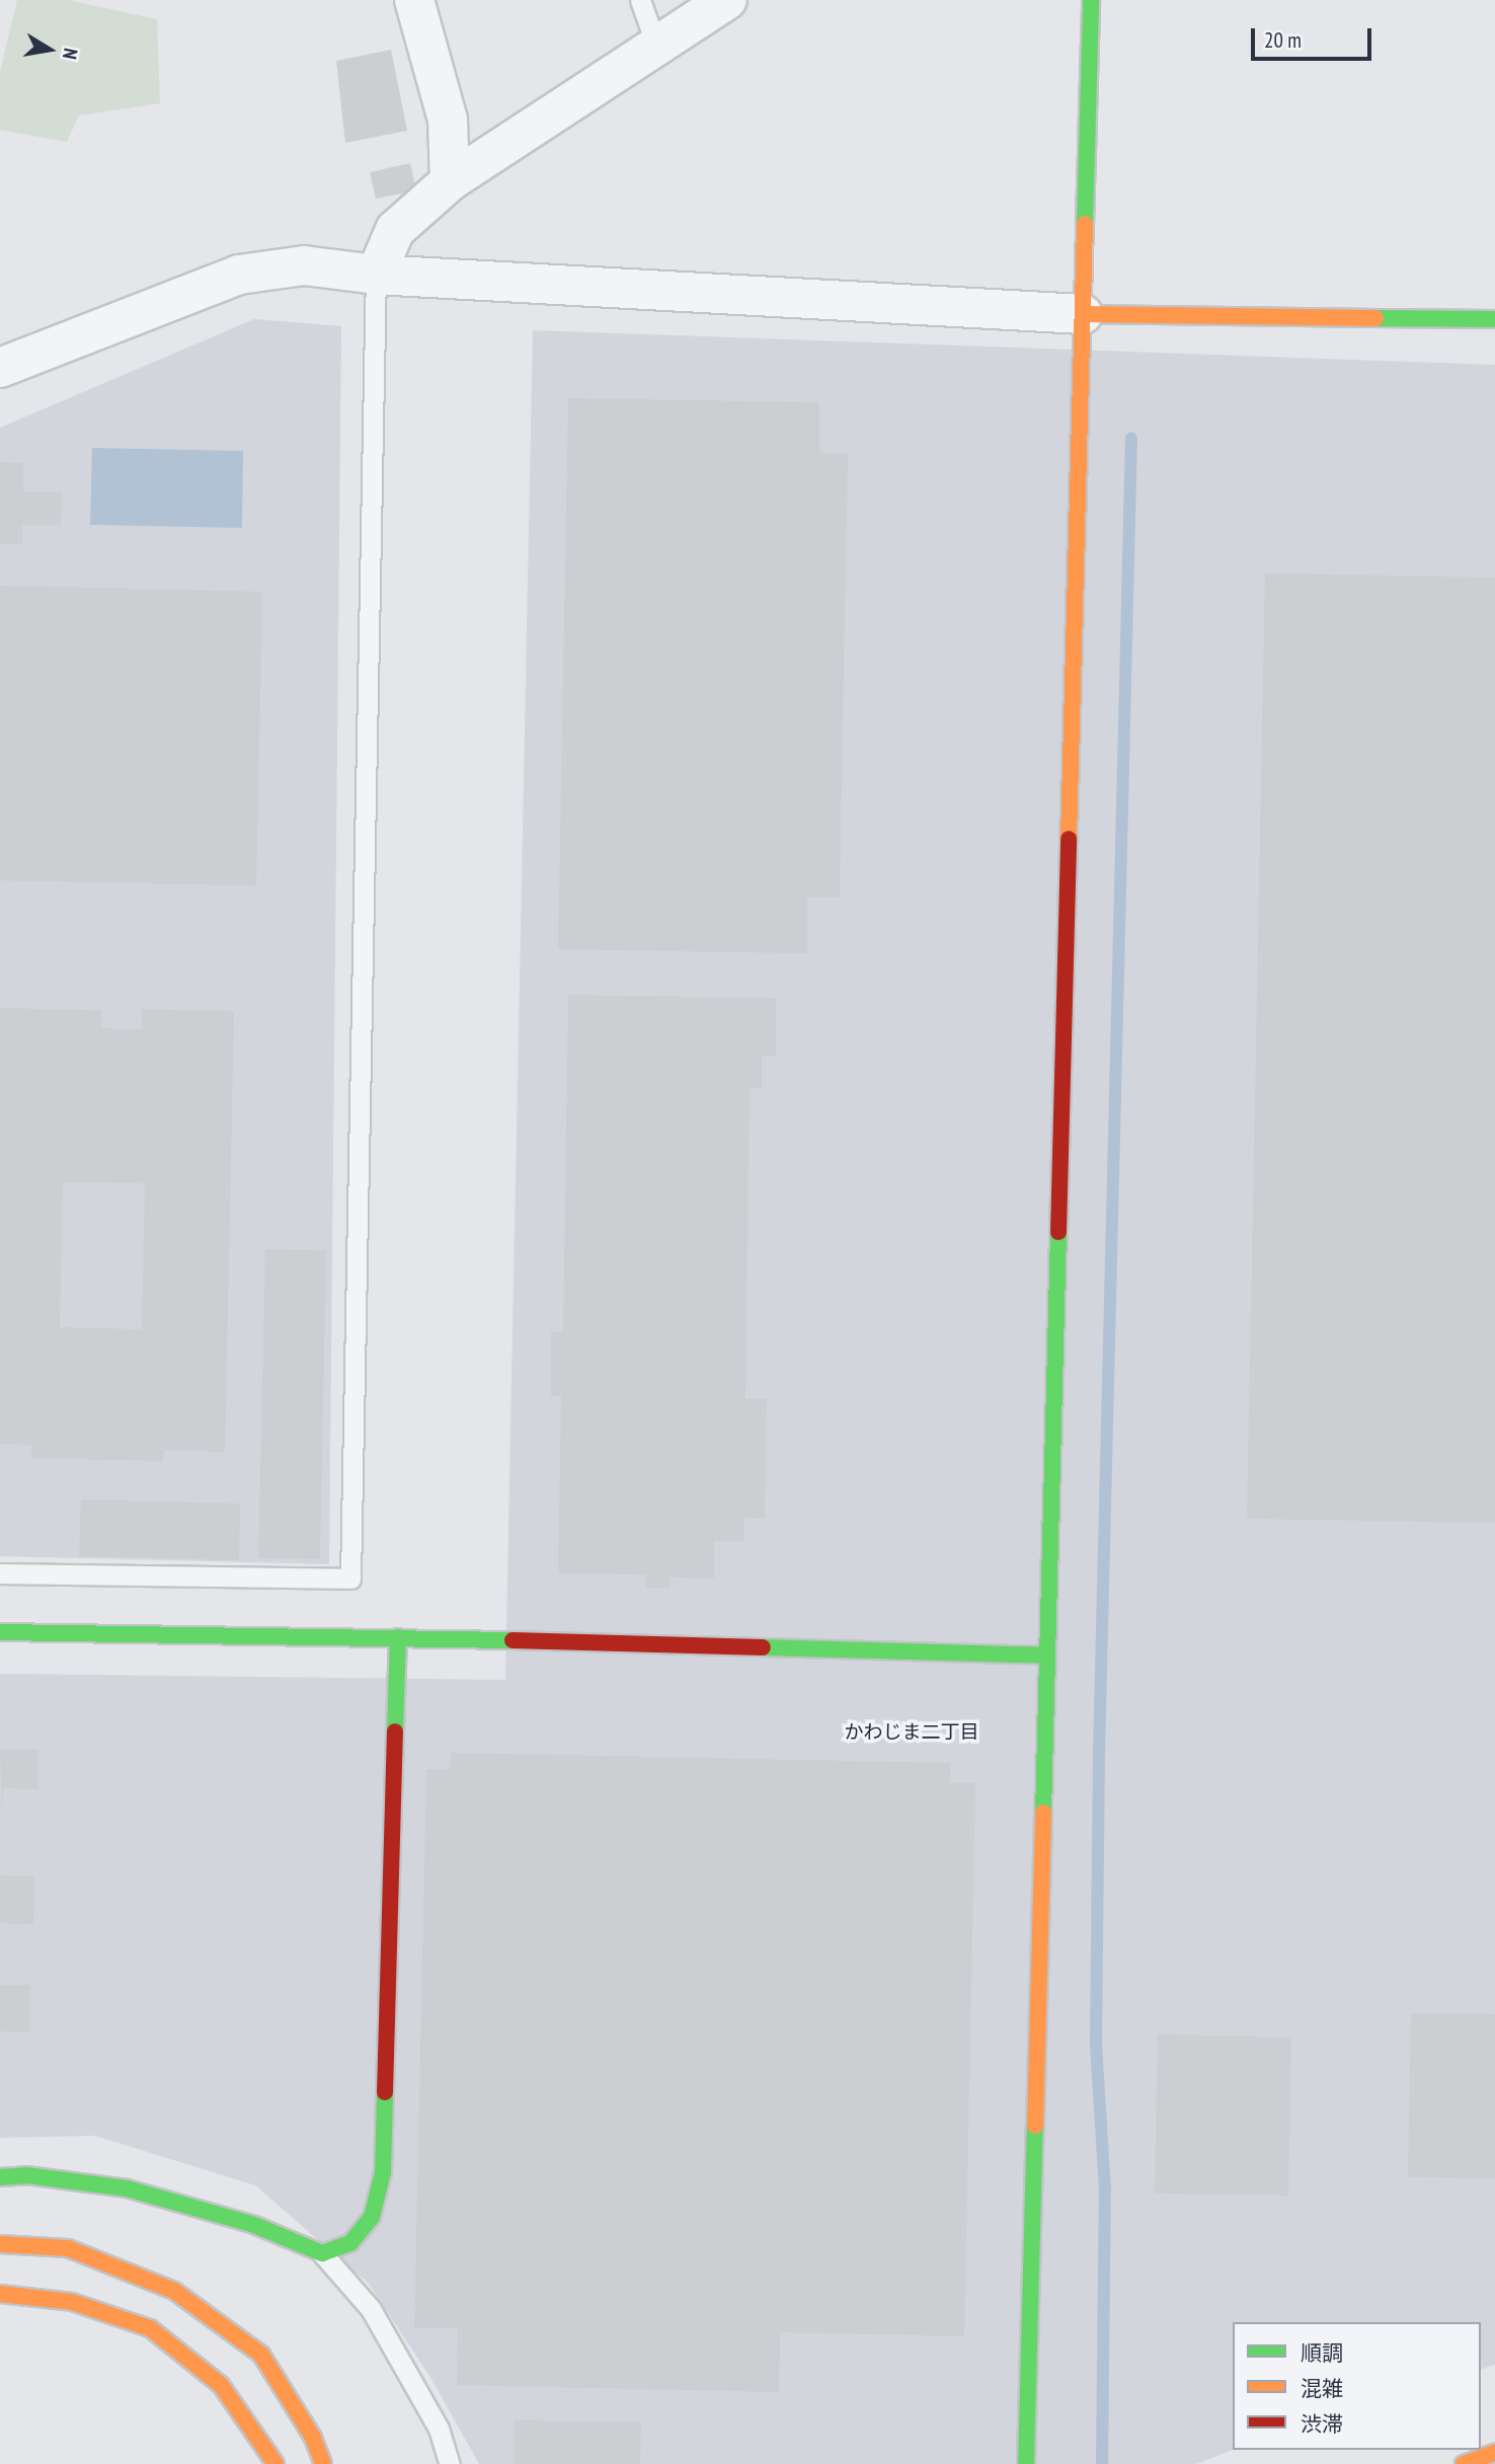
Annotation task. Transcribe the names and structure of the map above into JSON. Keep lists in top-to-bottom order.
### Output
{
  "districts": ["かわじま二丁目"],
  "legend": ["順調", "混雑", "渋滞"],
  "scale_bar": "20 m",
  "north": "right"
}
